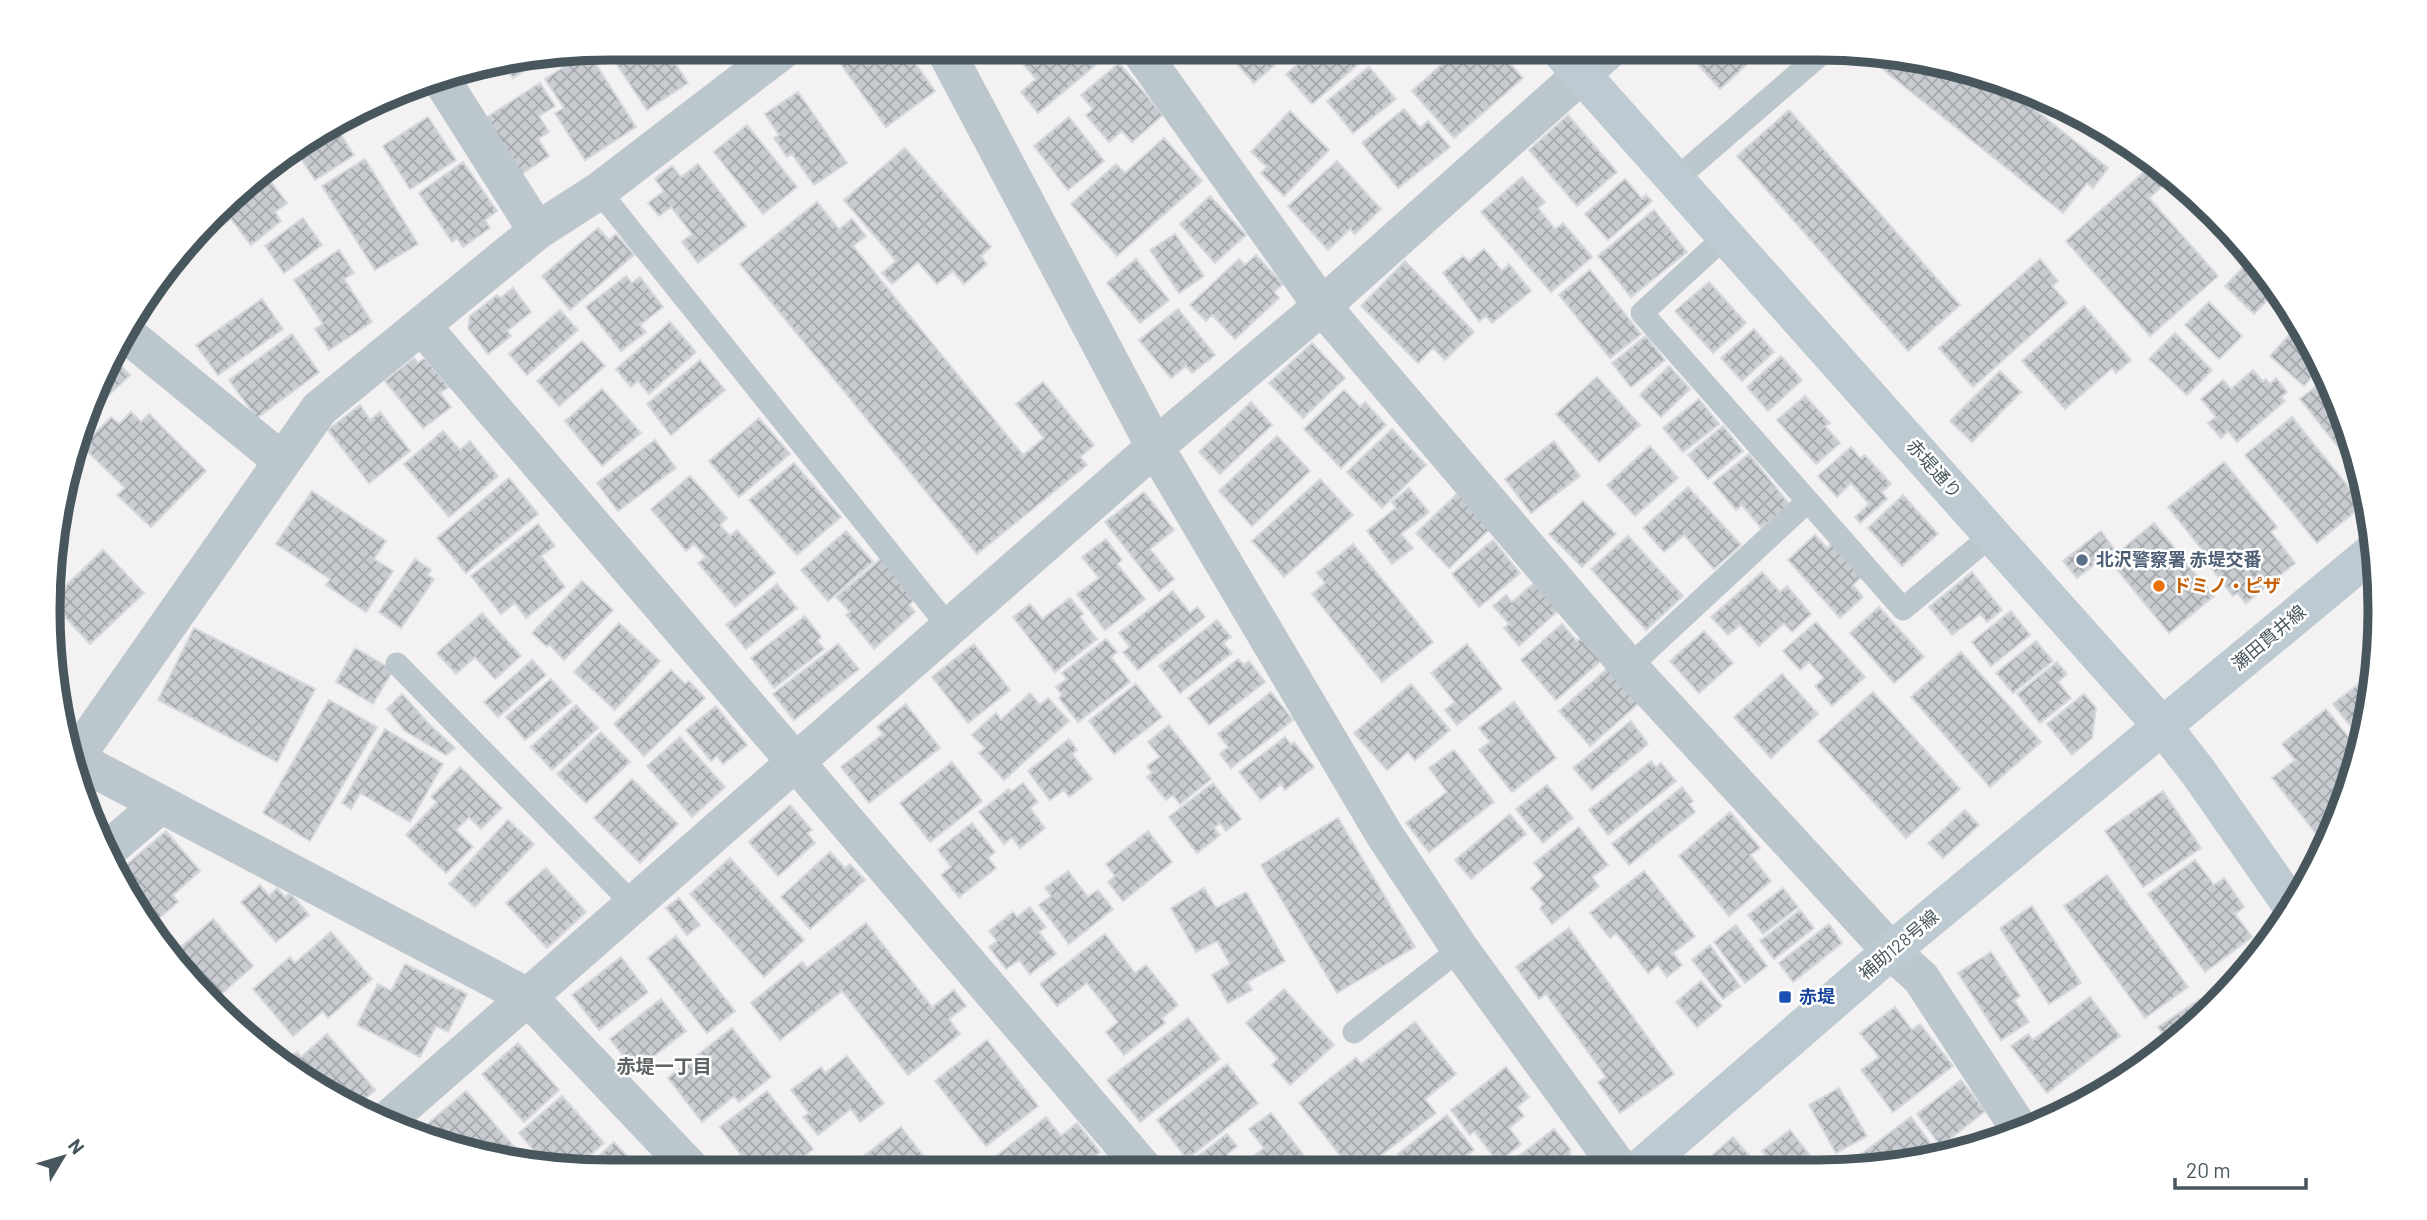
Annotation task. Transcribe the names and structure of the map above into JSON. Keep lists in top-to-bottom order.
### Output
{
  "streets": {
    "street": ["赤堤通り", "瀬田貫井線", "補助128号線"]
  },
  "crossings": [
    ["赤堤通り", "瀬田貫井線"],
    ["赤堤通り", "補助128号線"],
    ["瀬田貫井線", "補助128号線"]
  ],
  "districts": ["赤堤一丁目"],
  "places": {
    "other": ["北沢警察署 赤堤交番", "ドミノ・ピザ"],
    "transit": ["赤堤"]
  },
  "scale_bar": "20 m",
  "north": "top right"
}
